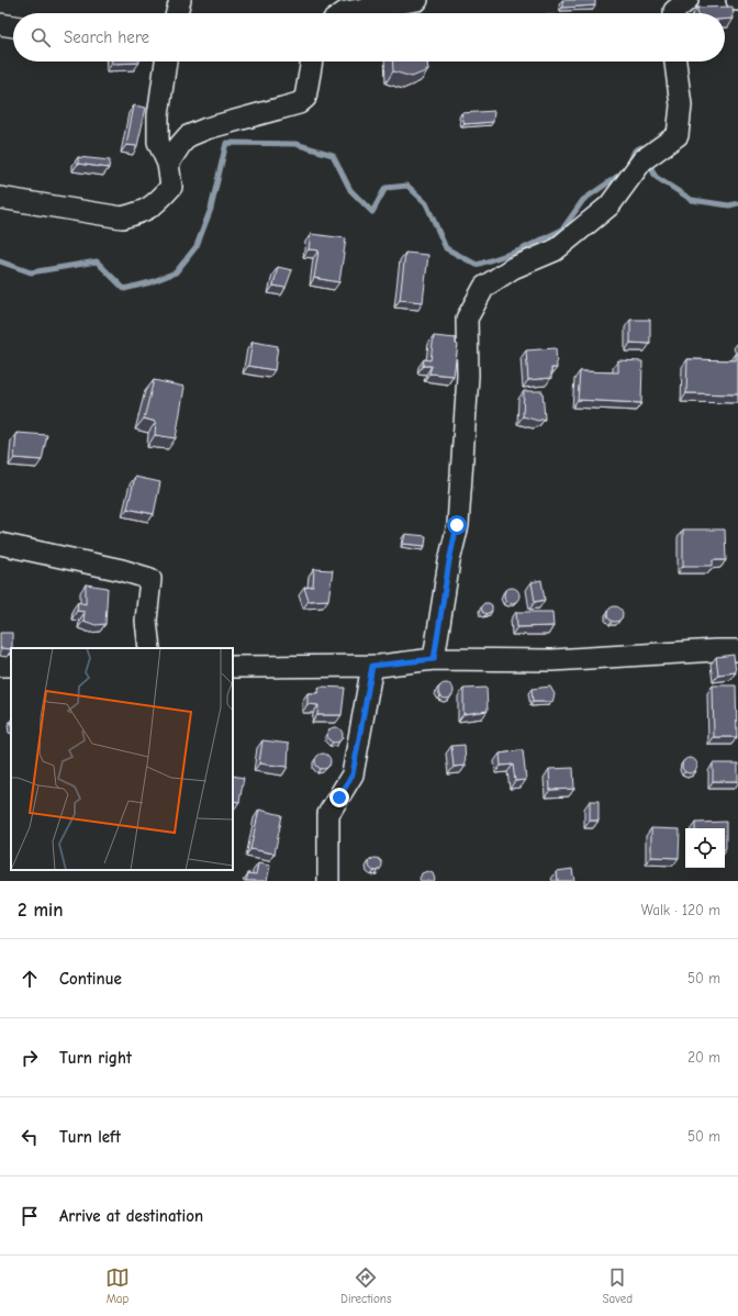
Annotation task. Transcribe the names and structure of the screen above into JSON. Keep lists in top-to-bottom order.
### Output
{
  "page": {
    "search": "Search here",
    "heading": ["2 min", "Walk · 120 m"],
    "list": [
      ["Continue", "50 m"],
      ["Turn right", "20 m"],
      ["Turn left", "50 m"],
      "Arrive at destination"
    ],
    "nav": ["Map", "Directions", "Saved"]
  }
}
